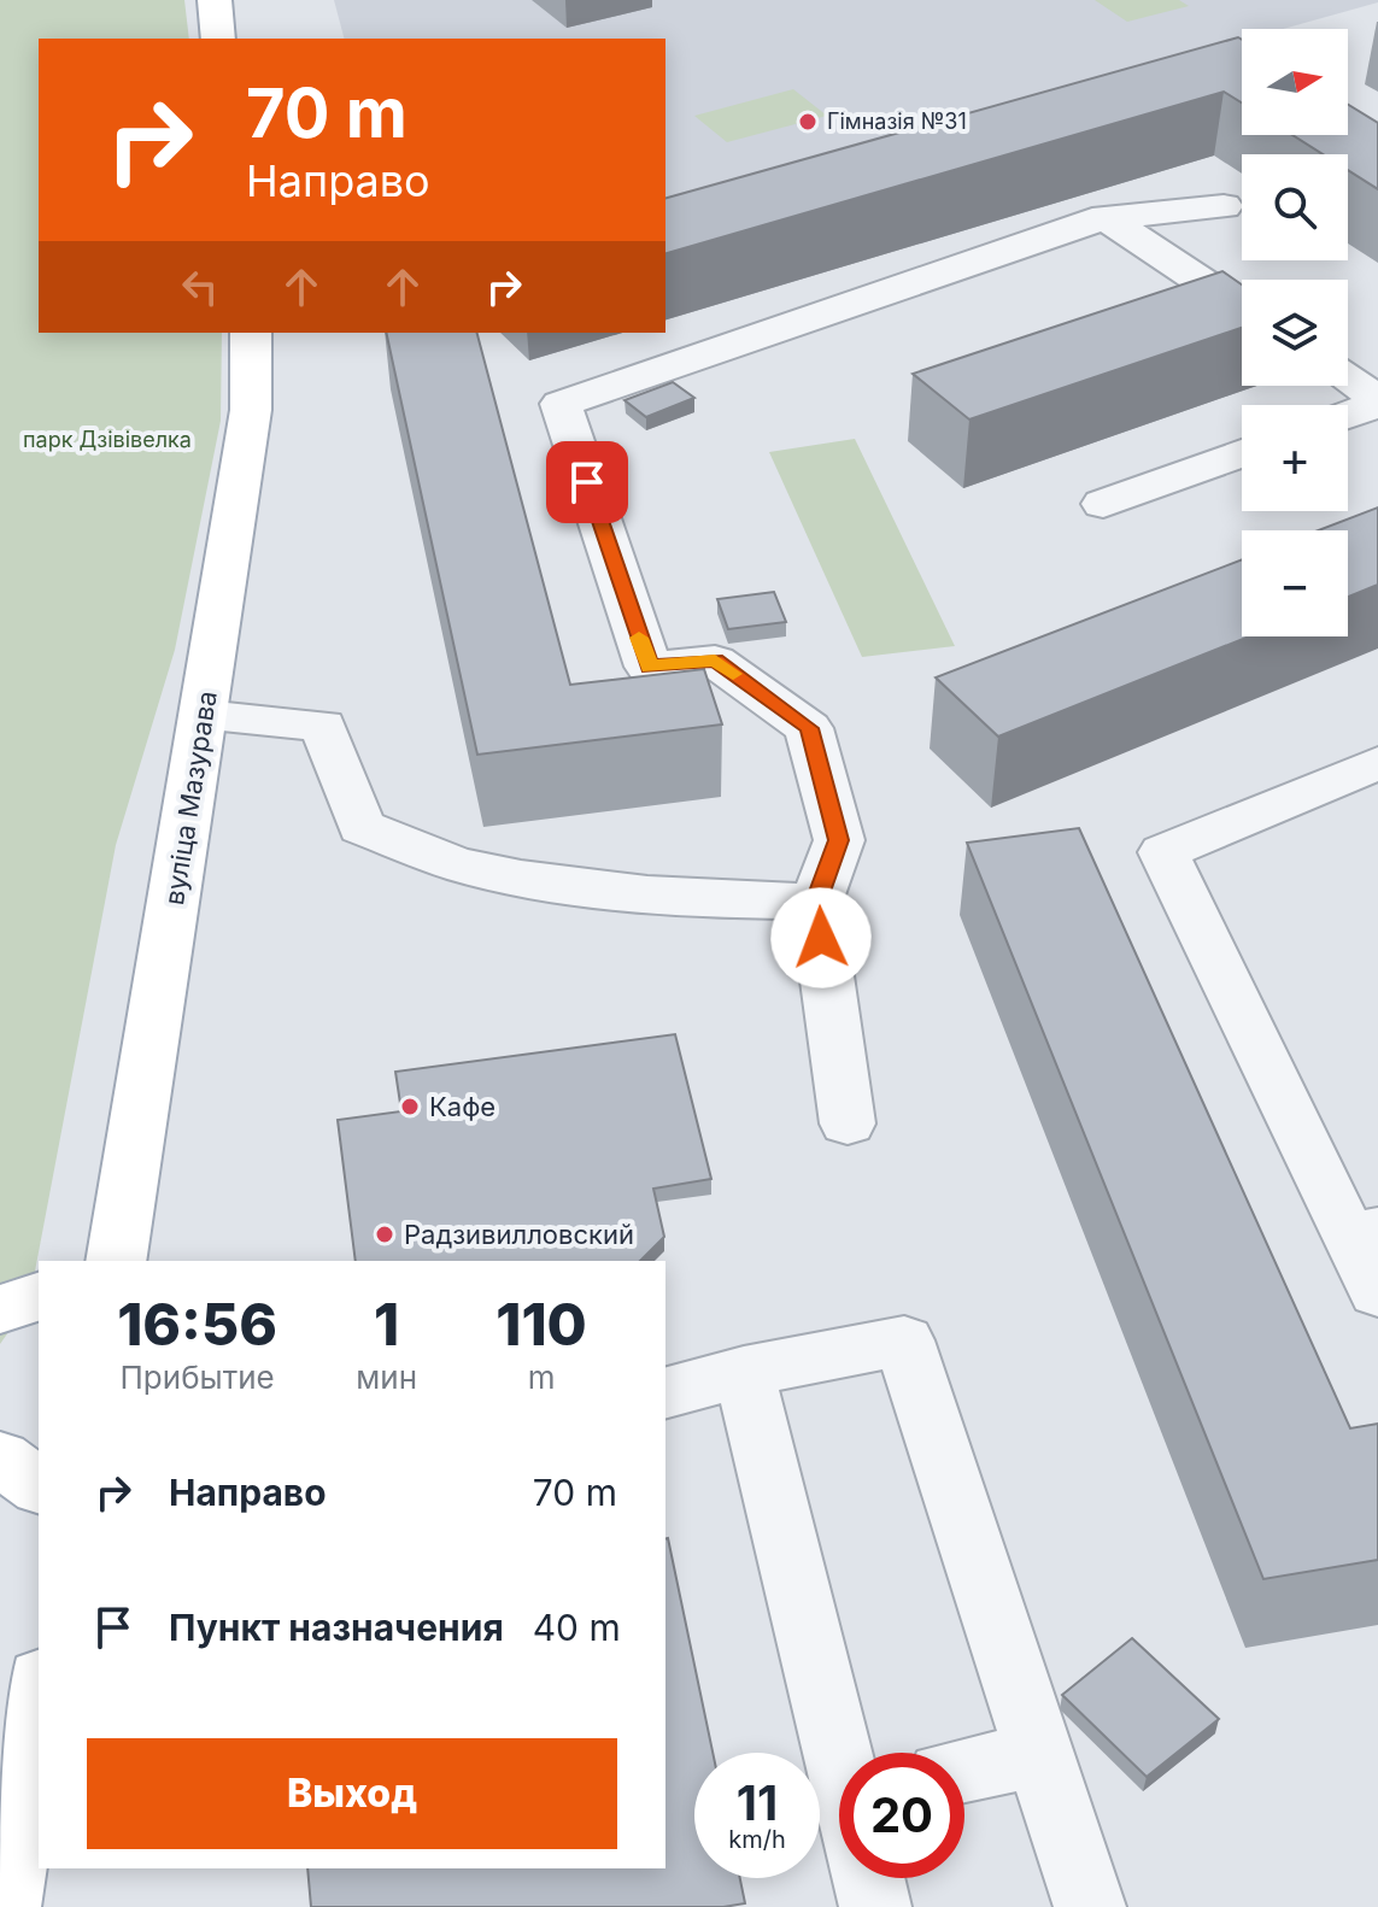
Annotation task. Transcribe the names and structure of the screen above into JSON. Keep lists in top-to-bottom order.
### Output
{
  "streets": {
    "main road": ["вуліца Мазурава"]
  },
  "parks": ["парк Дзівівелка"],
  "places": ["Гімназія №31", "Кафе", "Радзивилловский"],
  "north": "right",
  "page": {
    "map_buttons": ["+", "−"],
    "turn": ["70 m", "Направо"],
    "eta": [
      "16:56",
      "Прибытие",
      "1",
      "мин",
      "110",
      "m"
    ],
    "list": [
      {
        "name": "Направо",
        "value": "70 m"
      },
      {
        "name": "Пункт назначения",
        "value": "40 m"
      }
    ],
    "buttons": "Выход",
    "speed": "11 km/h",
    "limit": "20"
  }
}
